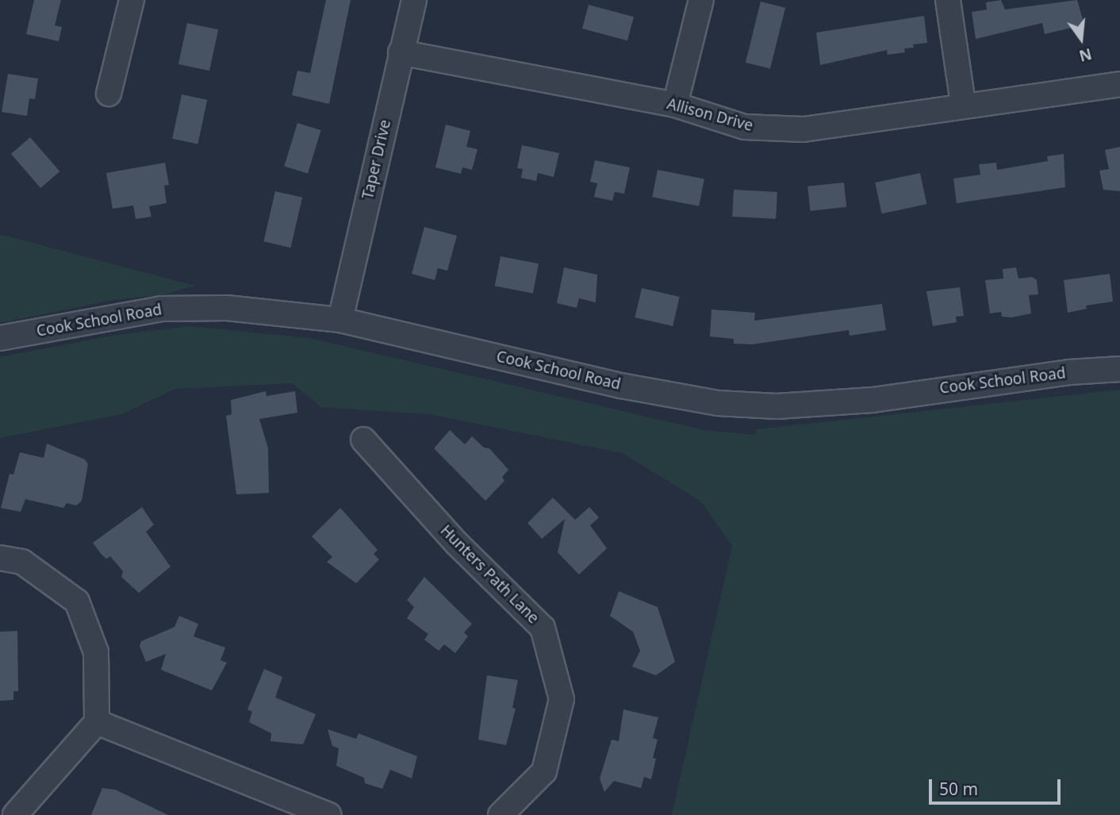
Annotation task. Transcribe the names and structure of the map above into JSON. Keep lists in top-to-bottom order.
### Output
{
  "streets": {
    "street": [
      "Allison Drive",
      "Taper Drive",
      "Cook School Road",
      "Hunters Path Lane"
    ]
  },
  "crossings": [
    ["Allison Drive", "Taper Drive"],
    ["Taper Drive", "Cook School Road"]
  ],
  "scale_bar": "50 m",
  "north": "bottom"
}
